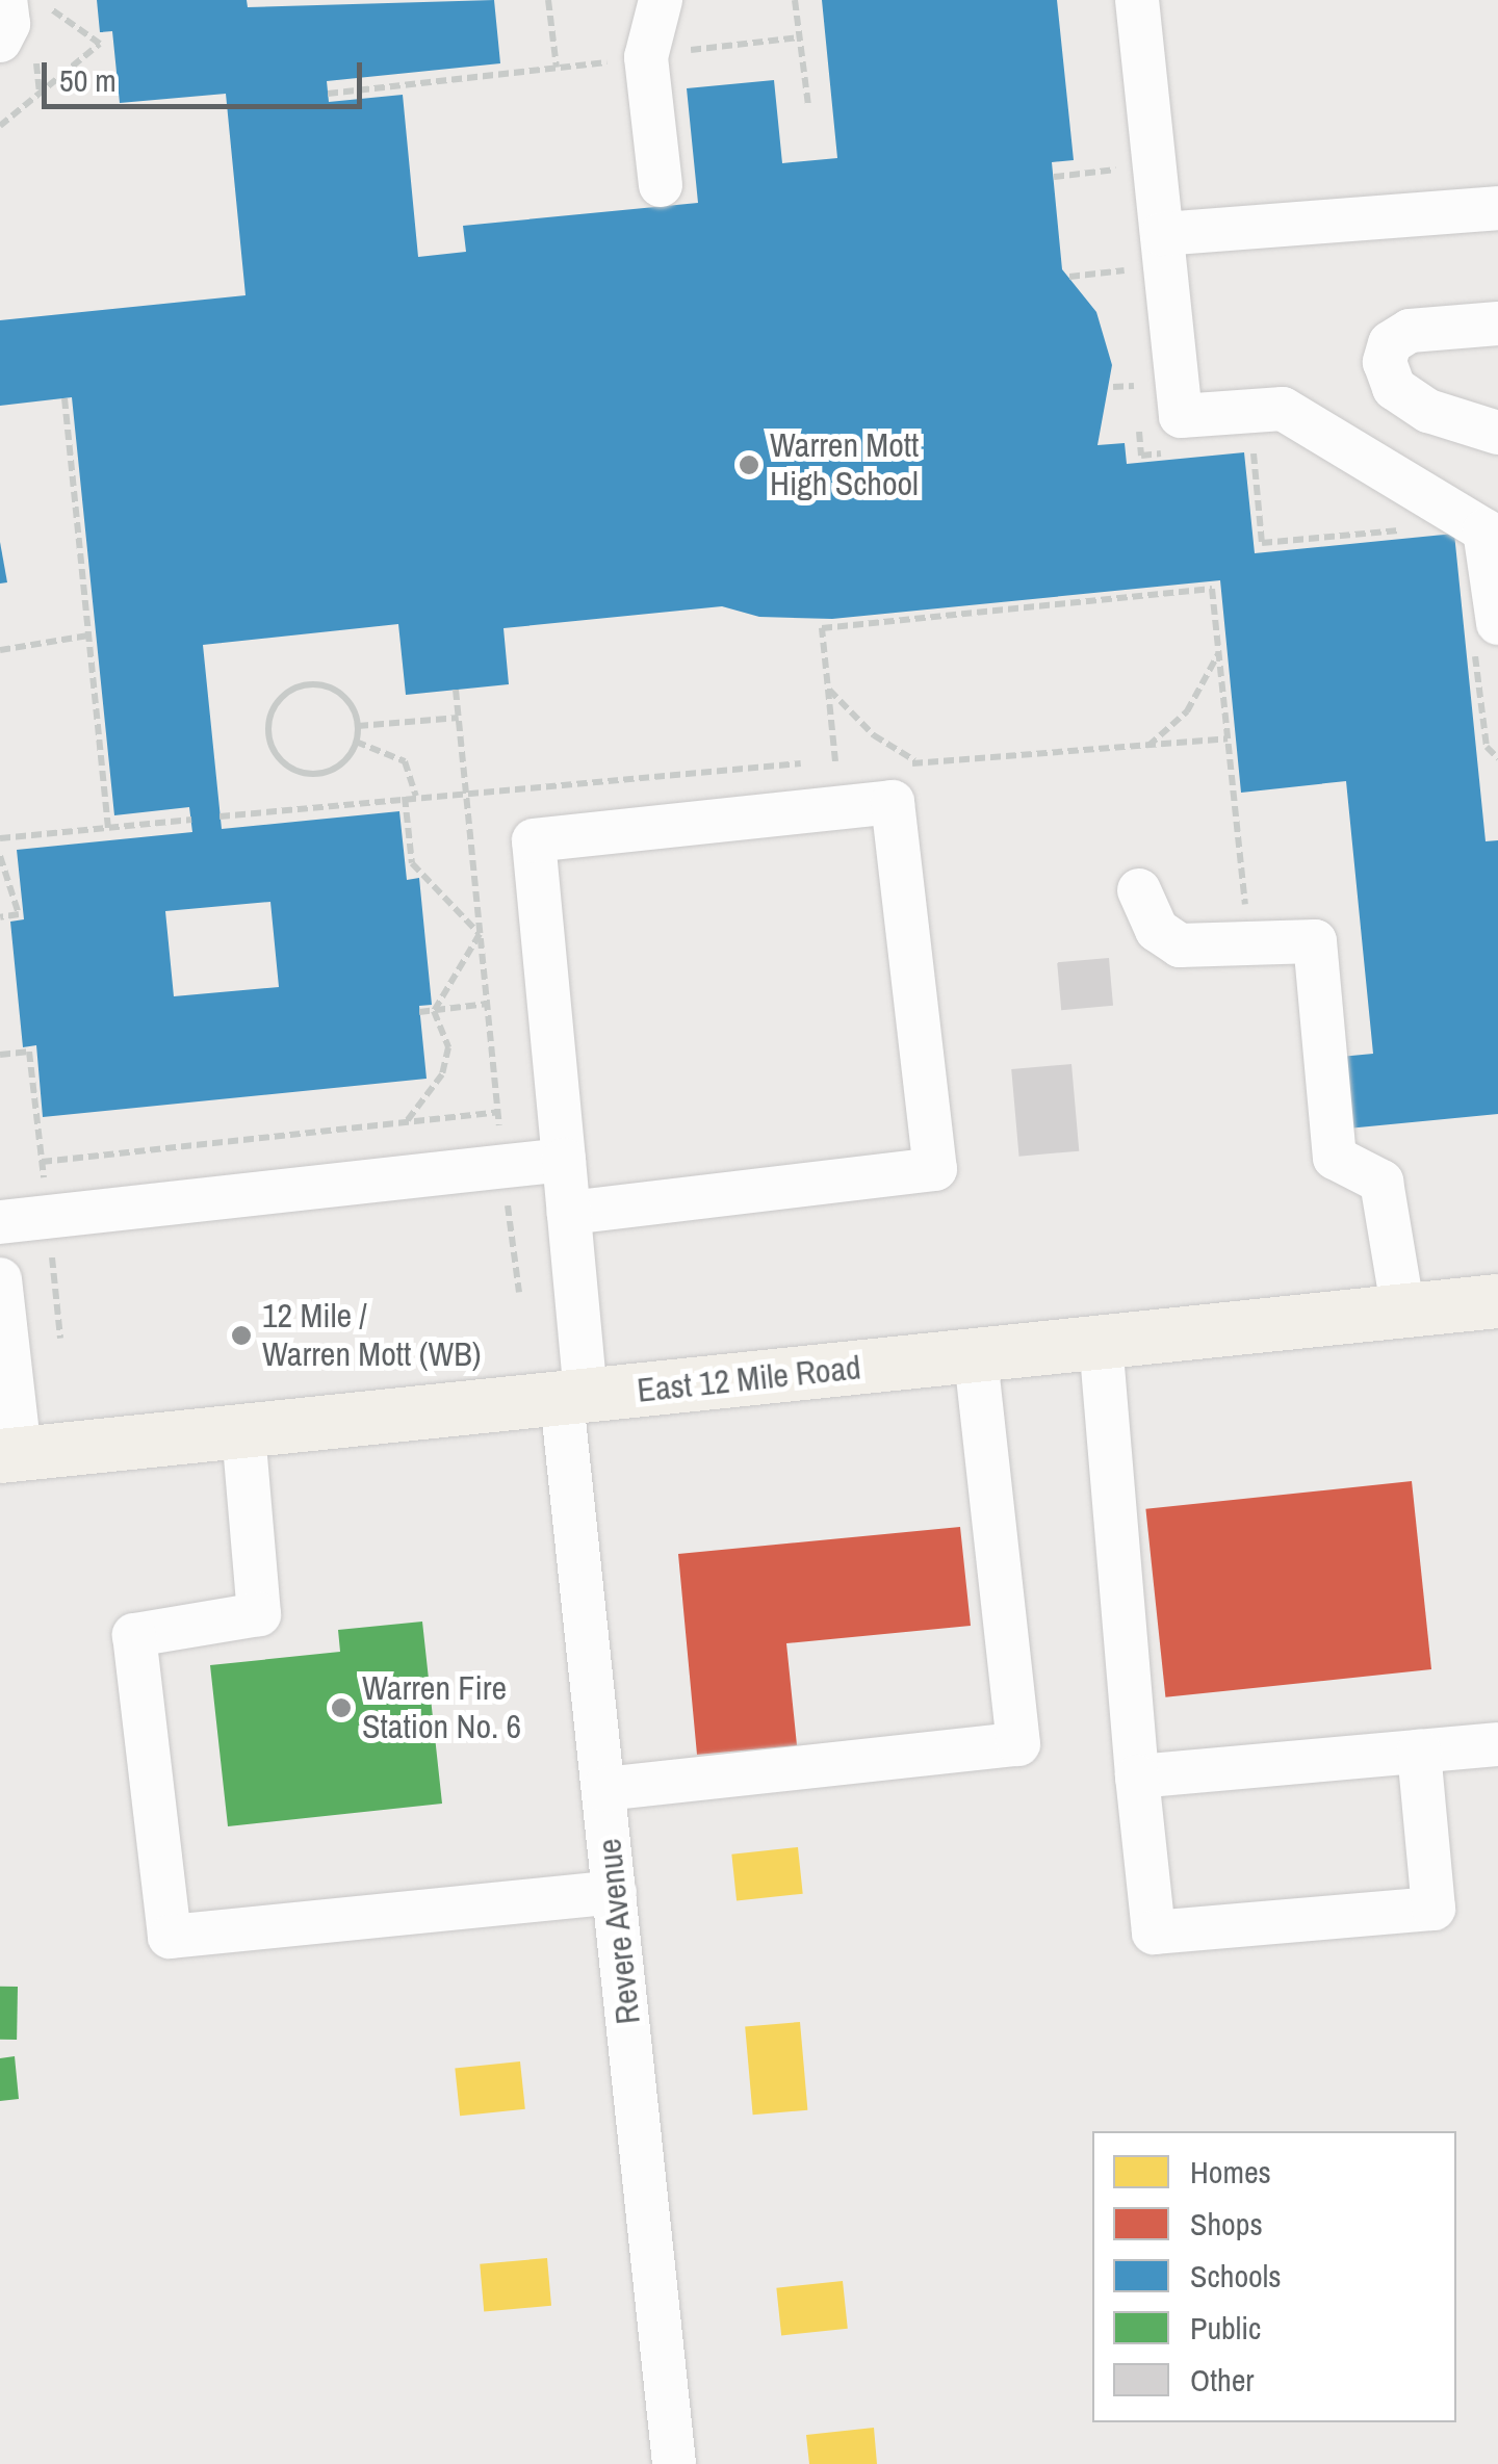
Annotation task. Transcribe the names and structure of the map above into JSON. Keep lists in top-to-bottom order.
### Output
{
  "streets": {
    "main road": ["East 12 Mile Road"],
    "street": ["Revere Avenue"]
  },
  "crossings": [
    ["East 12 Mile Road", "Revere Avenue"]
  ],
  "places": ["Warren Mott High School", "12 Mile / Warren Mott (WB)", "Warren Fire Station No. 6"],
  "legend": [
    "Homes",
    "Shops",
    "Schools",
    "Public",
    "Other"
  ],
  "scale_bar": "50 m"
}
